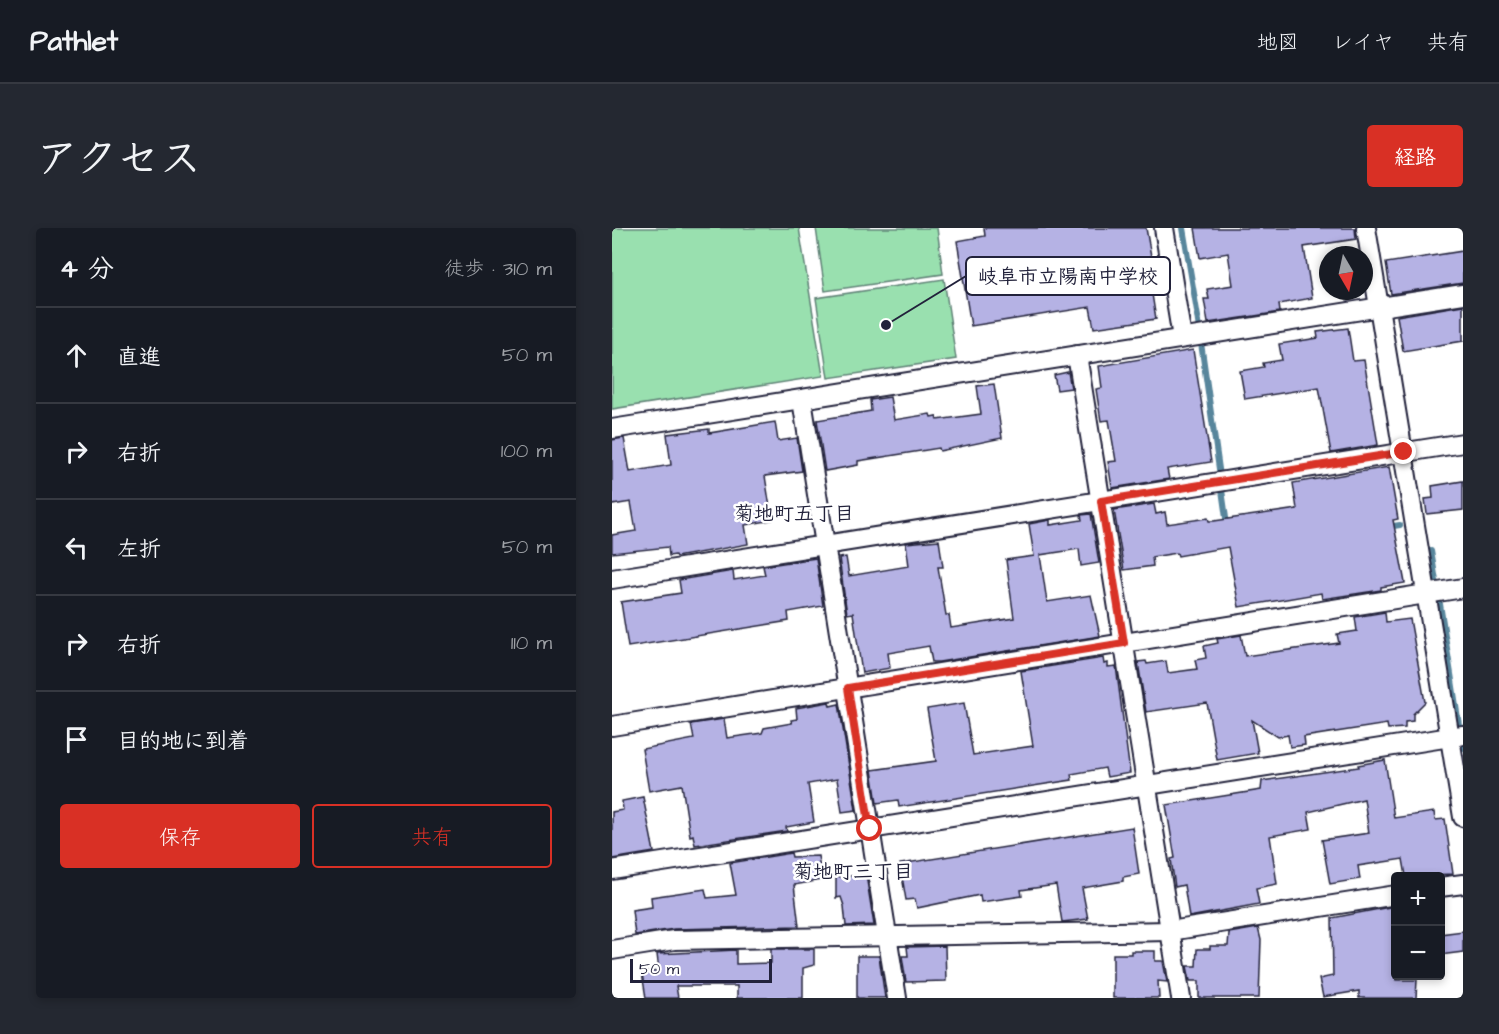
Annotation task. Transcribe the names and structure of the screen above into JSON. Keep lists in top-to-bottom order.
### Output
{
  "districts": ["菊地町五丁目", "菊地町三丁目"],
  "places": ["岐阜市立陽南中学校"],
  "scale_bar": "50 m",
  "north": "bottom",
  "page": {
    "header": "Pathlet",
    "nav": ["地図", "レイヤ", "共有"],
    "title": "アクセス",
    "buttons": [
      "経路",
      ["保存", "共有"]
    ],
    "heading": ["4 分", "徒歩 · 310 m"],
    "list": [
      ["直進", "50 m"],
      ["右折", "100 m"],
      ["左折", "50 m"],
      ["右折", "110 m"],
      "目的地に到着"
    ],
    "map_buttons": ["+", "−"],
    "scale": "50 m"
  }
}
